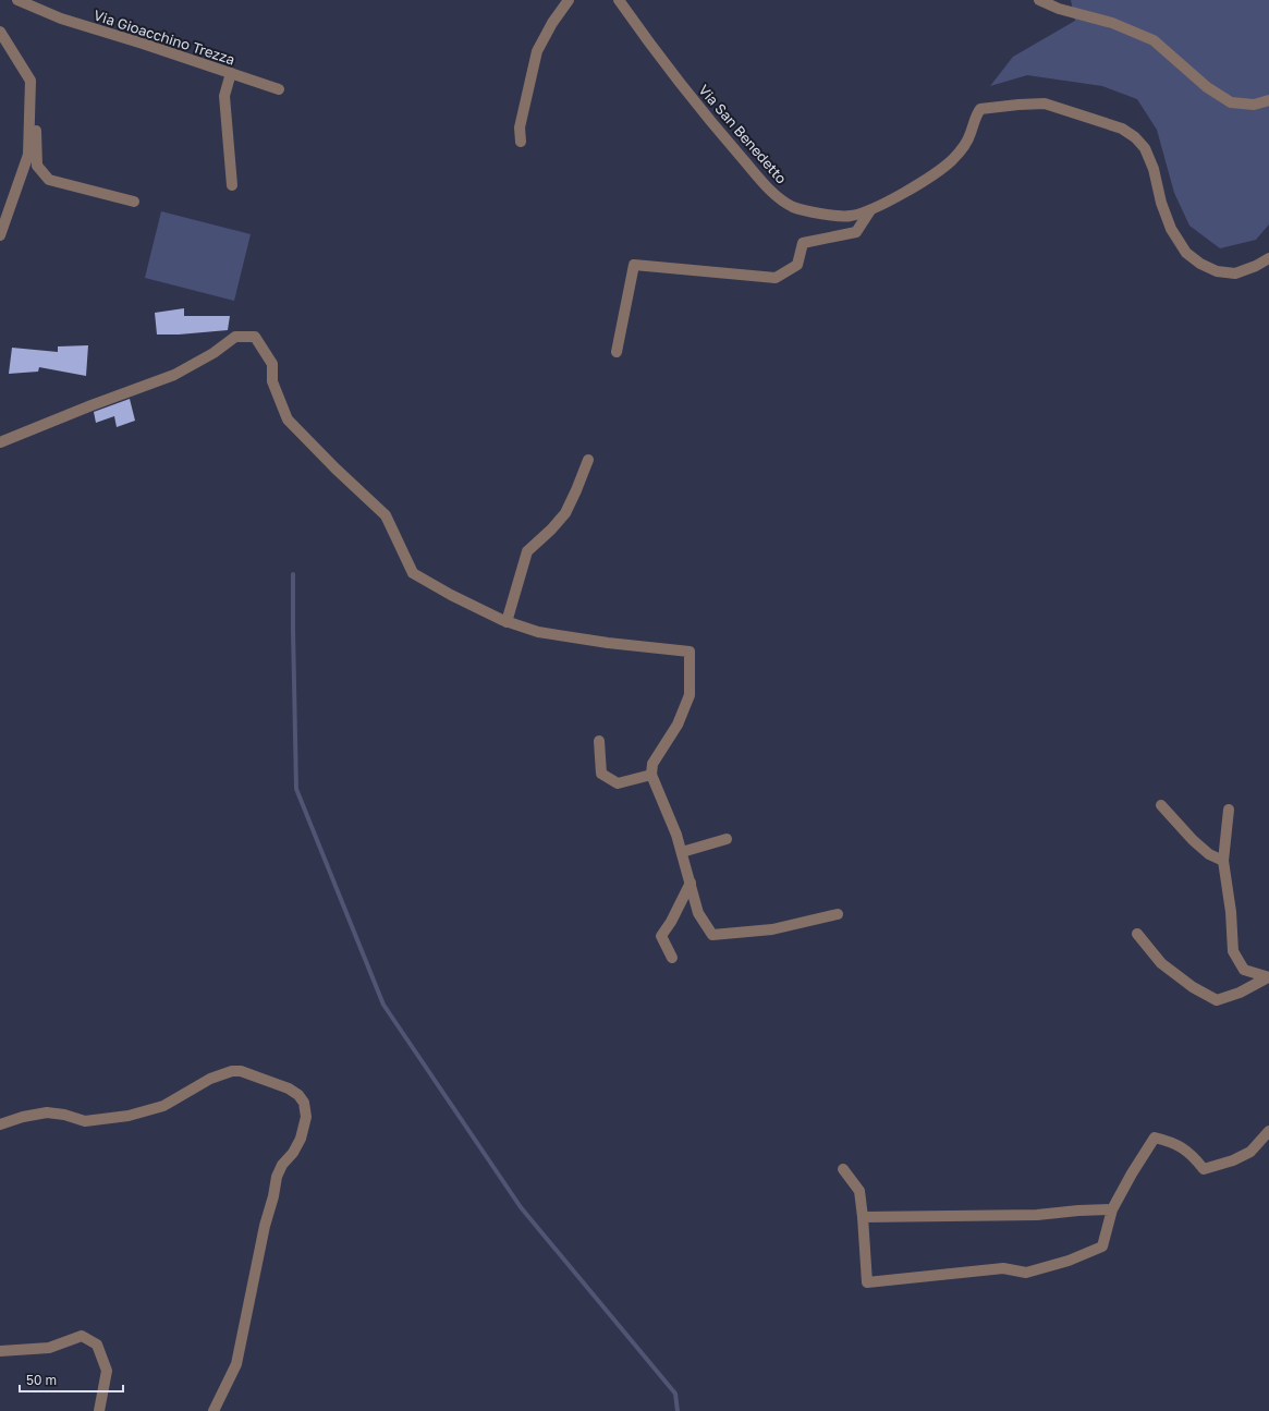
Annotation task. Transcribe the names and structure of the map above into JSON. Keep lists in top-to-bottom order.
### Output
{
  "streets": {
    "street": ["Via Gioacchino Trezza", "Via San Benedetto"]
  },
  "scale_bar": "50 m"
}
